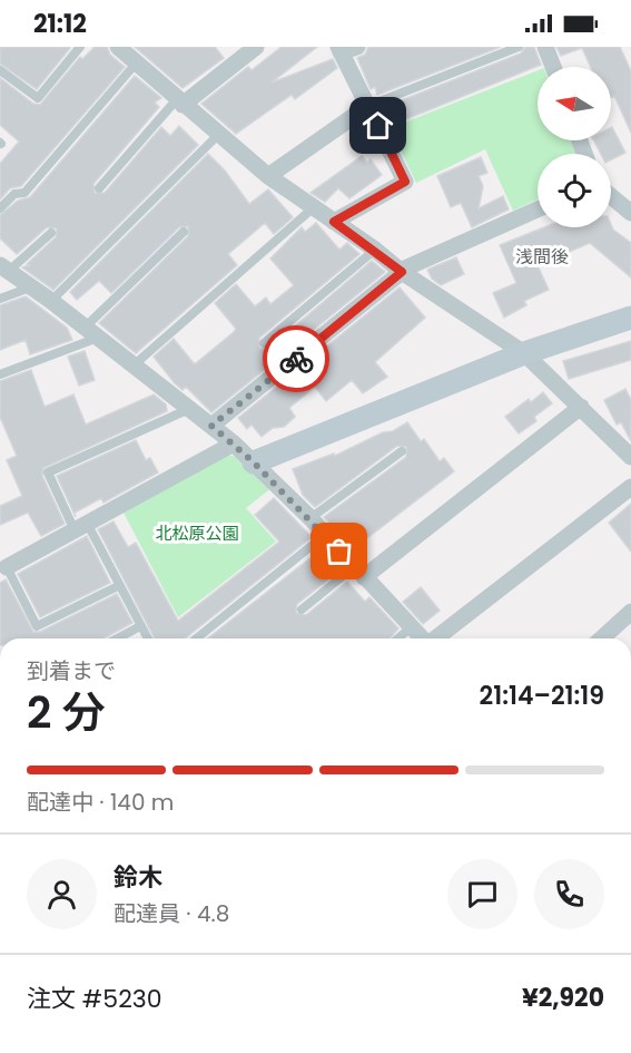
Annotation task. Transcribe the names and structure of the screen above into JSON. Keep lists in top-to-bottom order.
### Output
{
  "districts": ["浅間後"],
  "parks": ["北松原公園"],
  "north": "left",
  "page": {
    "status": "21:12",
    "heading": ["2 分", "到着まで", "21:14–21:19"],
    "panel": [
      "鈴木",
      "配達員 · 4.8",
      "注文 #5230",
      "¥2,920"
    ],
    "bar": "配達中 · 140 m"
  }
}
